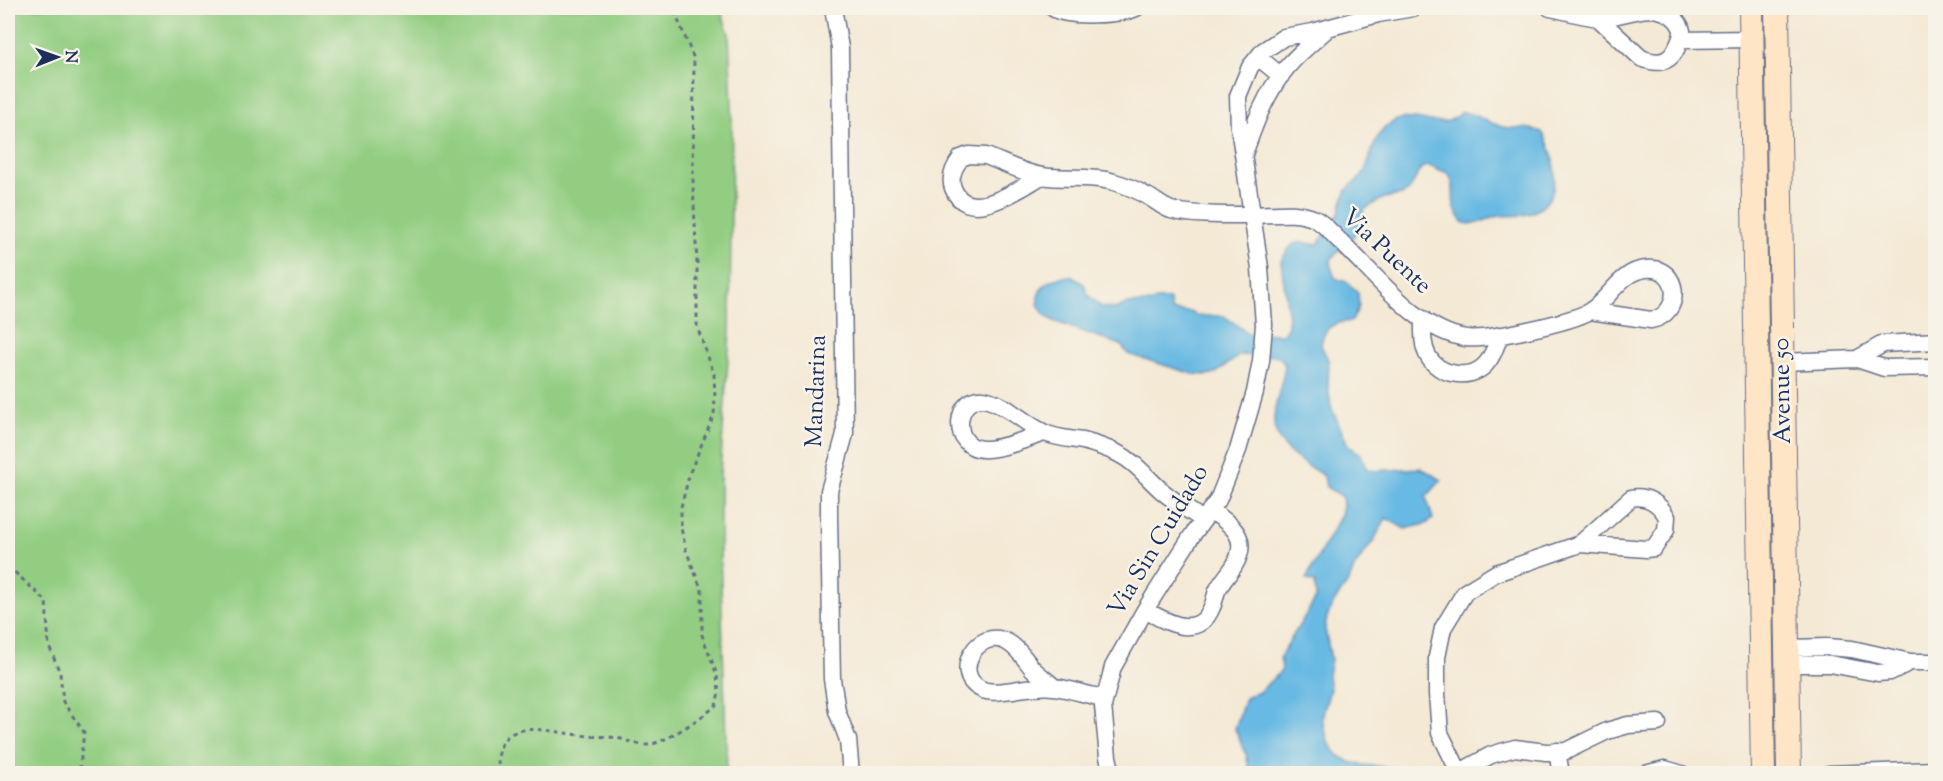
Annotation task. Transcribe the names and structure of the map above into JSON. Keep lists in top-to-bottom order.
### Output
{
  "streets": {
    "main road": ["Avenue 50"],
    "street": ["Via Puente", "Mandarina", "Via Sin Cuidado"]
  },
  "crossings": [
    ["Via Puente", "Via Sin Cuidado"]
  ],
  "north": "right"
}
